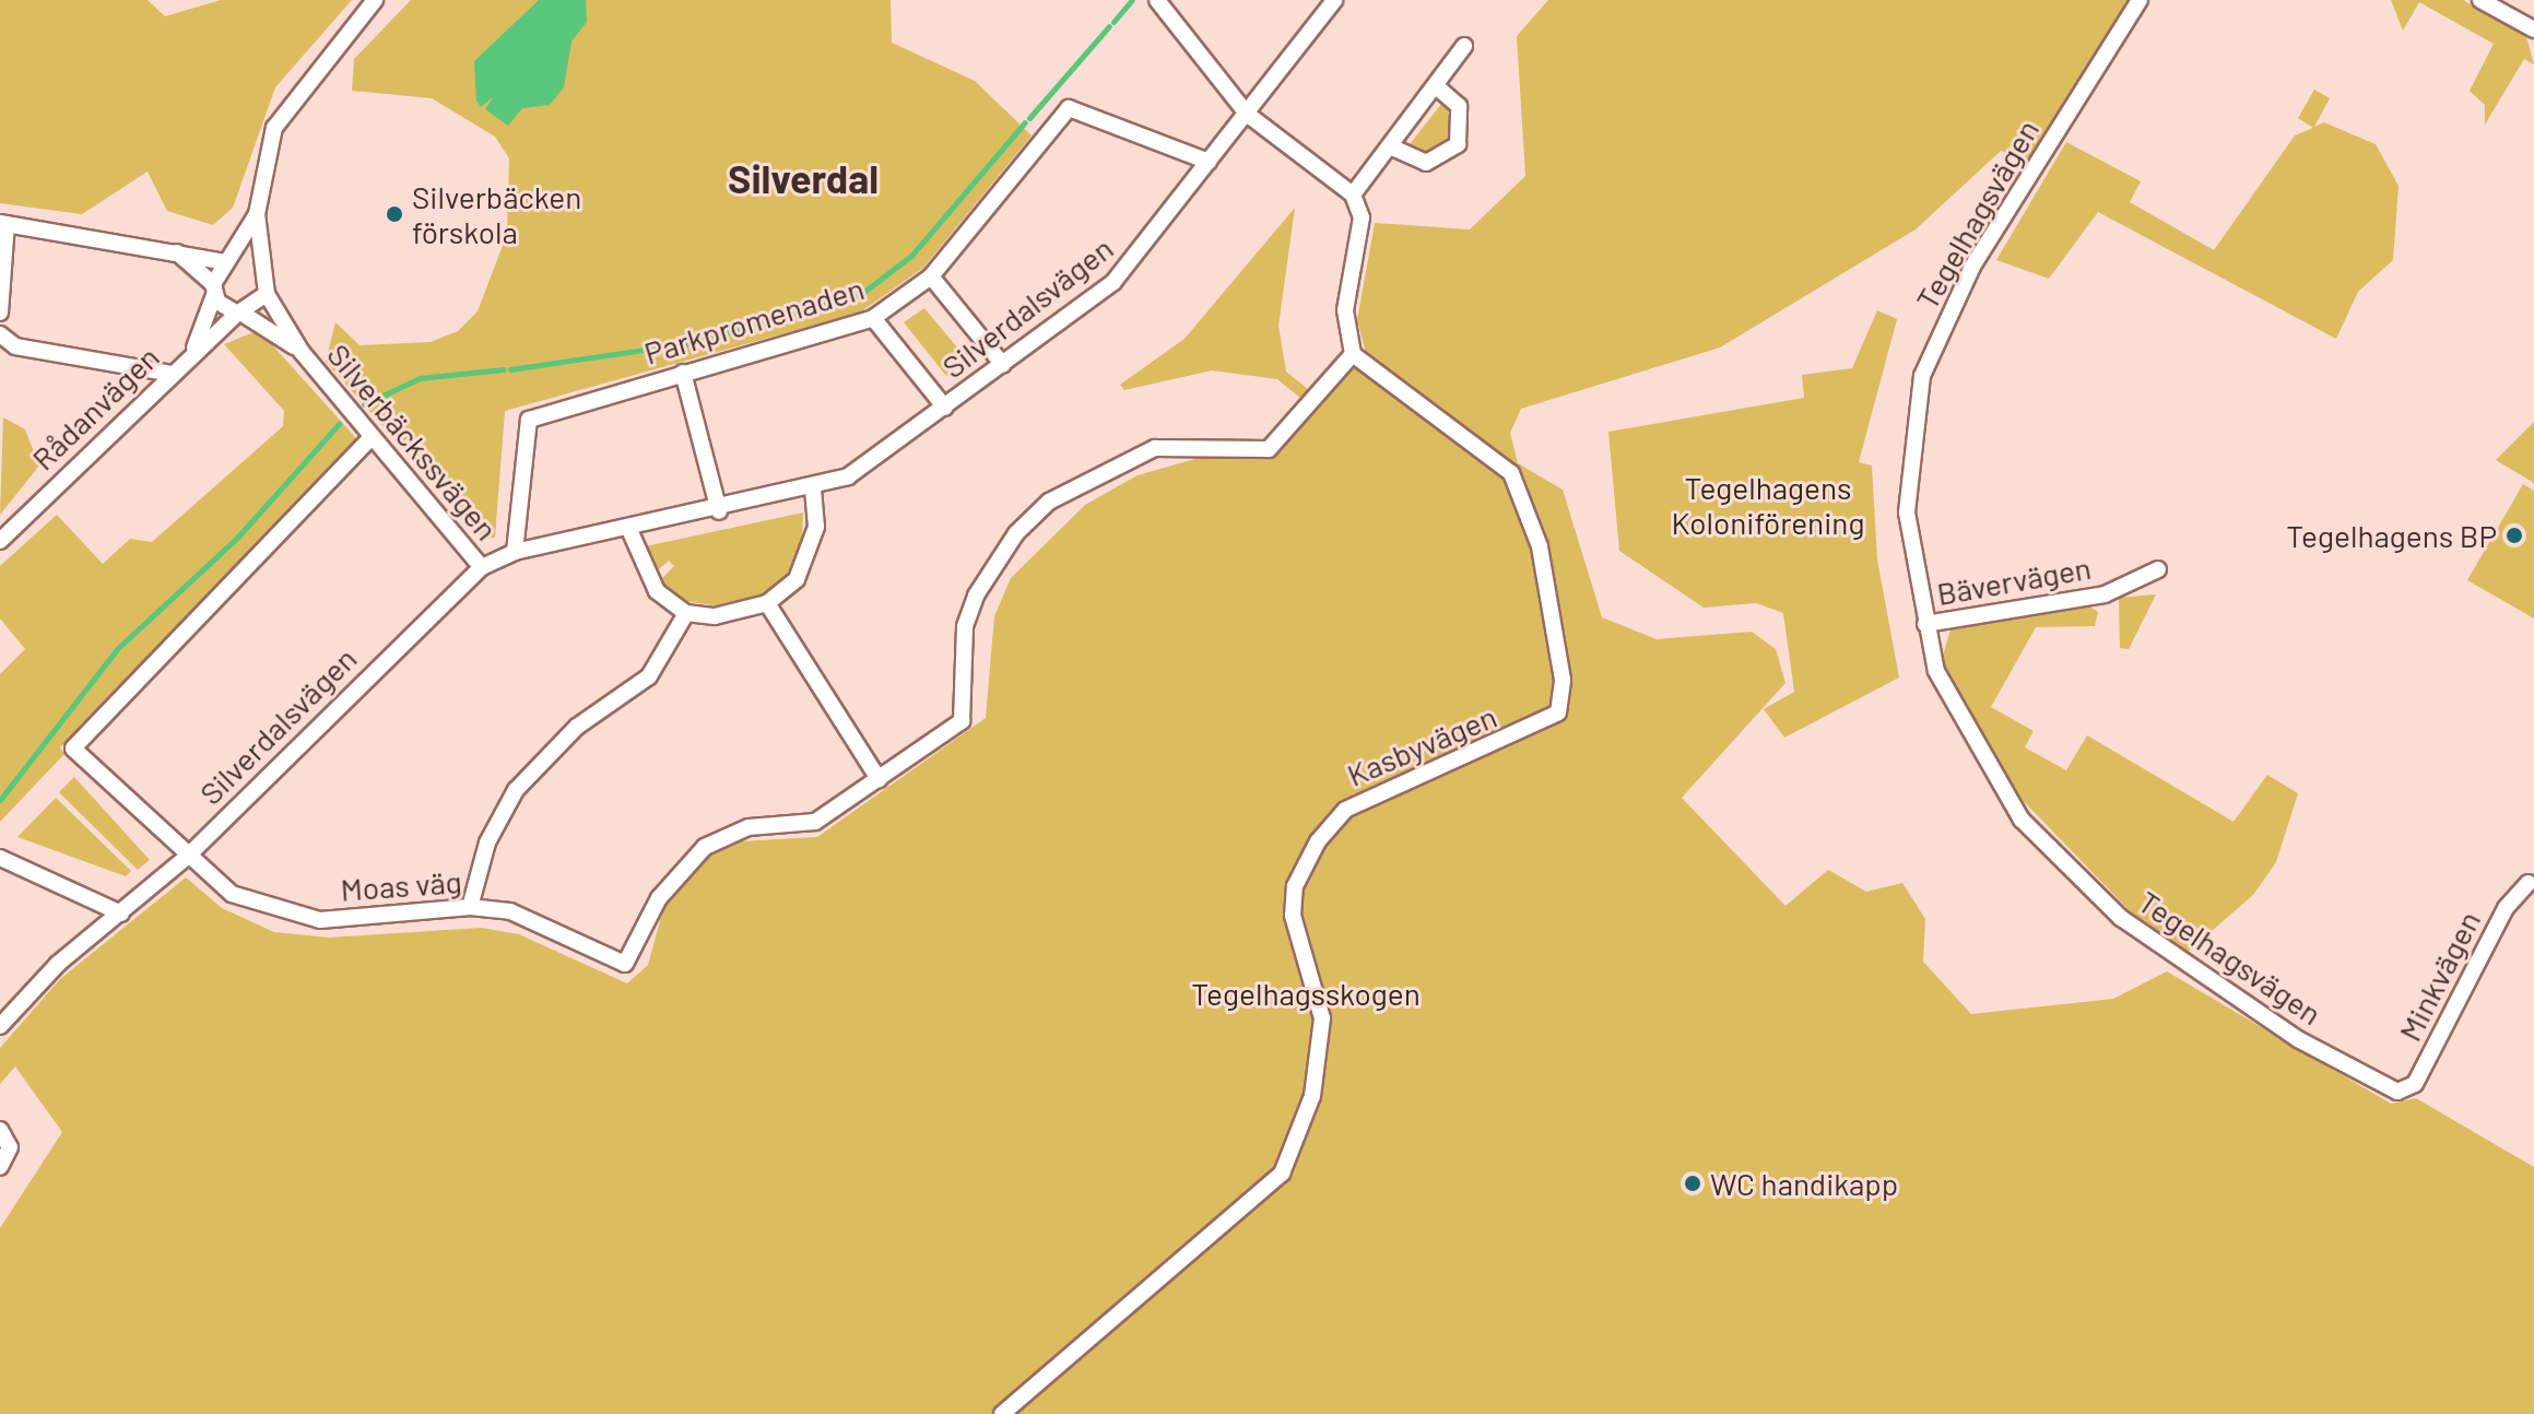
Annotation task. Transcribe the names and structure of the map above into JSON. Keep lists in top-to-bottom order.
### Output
{
  "streets": {
    "street": [
      "Tegelhagsvägen",
      "Silverdalsvägen",
      "Parkpromenaden",
      "Rådanvägen",
      "Silverbäckssvägen",
      "Bävervägen",
      "Kasbyvägen",
      "Moas väg",
      "Minkvägen"
    ]
  },
  "crossings": [
    ["Tegelhagsvägen", "Bävervägen"],
    ["Tegelhagsvägen", "Minkvägen"],
    ["Silverdalsvägen", "Parkpromenaden"],
    ["Silverdalsvägen", "Silverbäckssvägen"],
    ["Silverdalsvägen", "Moas väg"],
    ["Rådanvägen", "Silverbäckssvägen"],
    ["Silverbäckssvägen", "Moas väg"]
  ],
  "districts": ["Silverdal"],
  "parks": ["Tegelhagens Koloniförening", "Tegelhagsskogen"],
  "places": ["Silverbäcken förskola", "Tegelhagens BP", "WC handikapp"]
}
